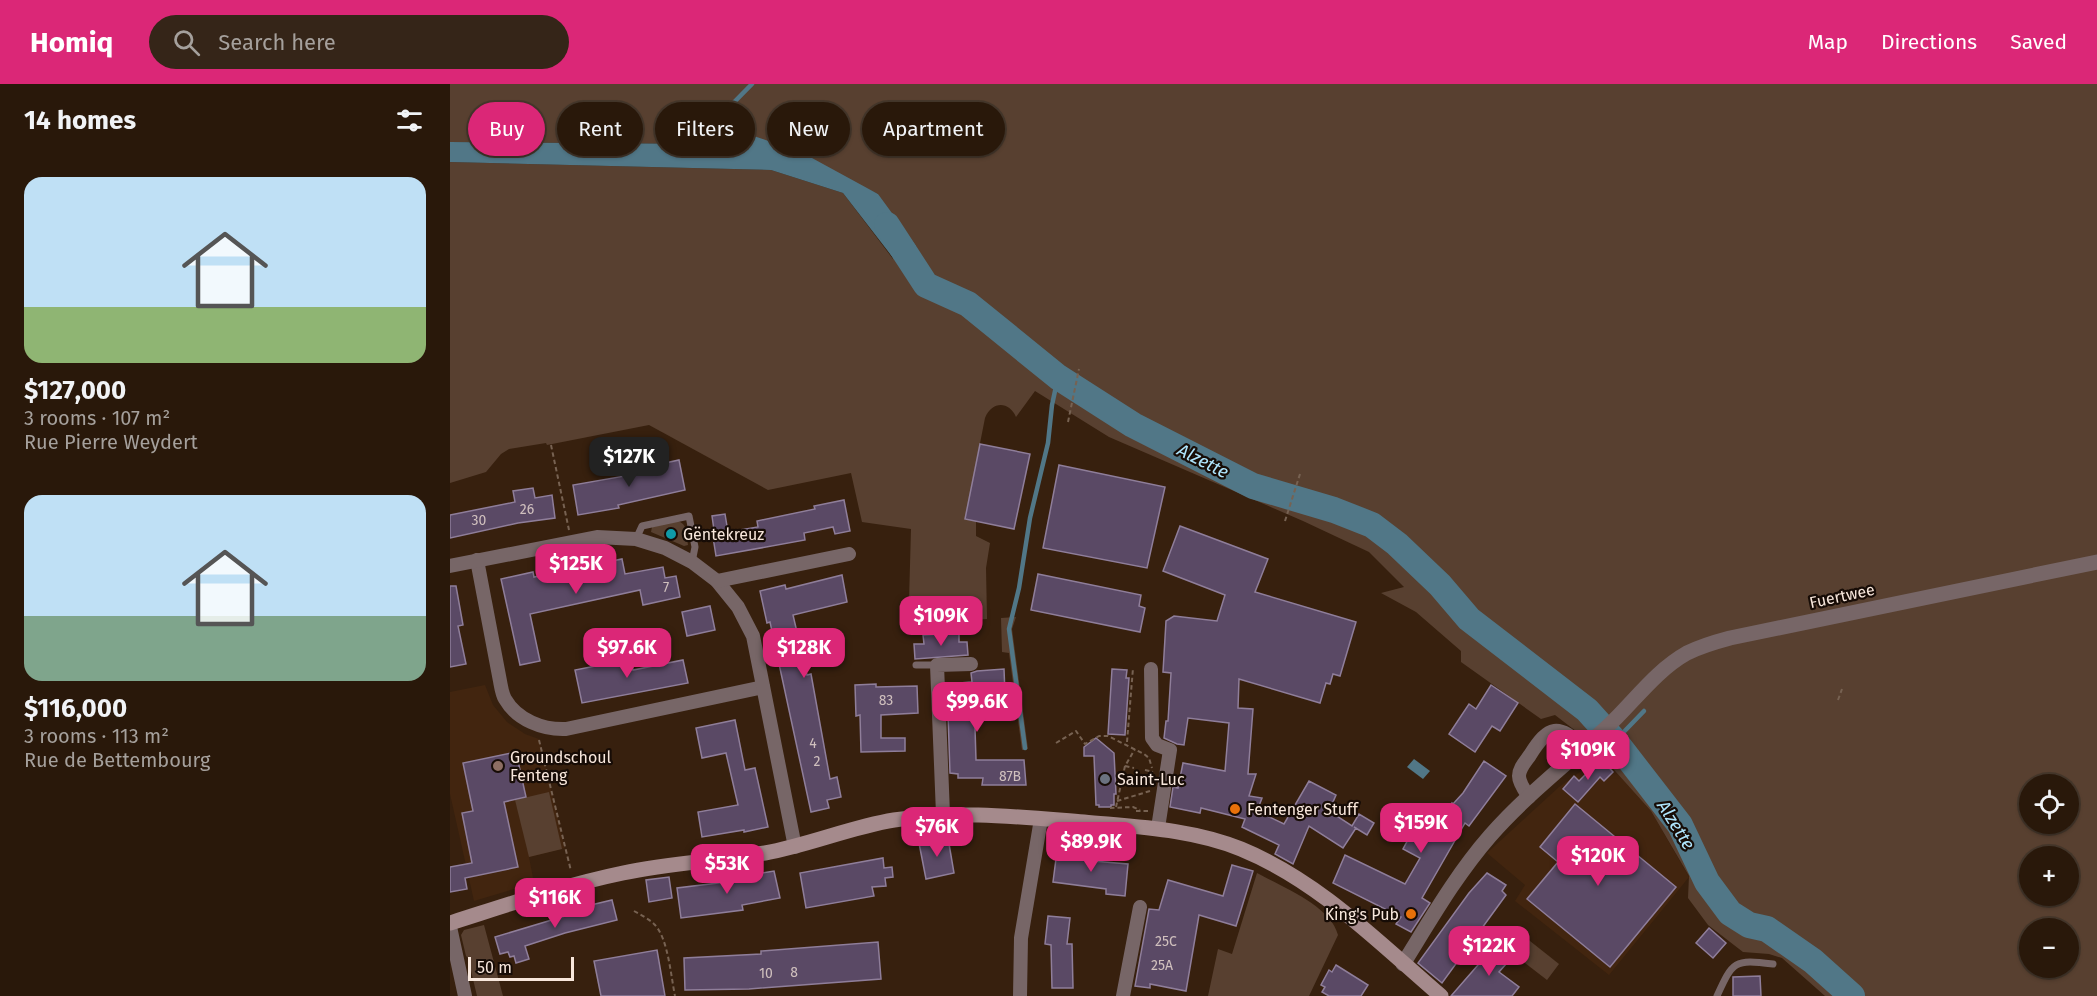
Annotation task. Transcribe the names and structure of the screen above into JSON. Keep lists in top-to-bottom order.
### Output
{
  "streets": {
    "street": ["Fuertwee"]
  },
  "water": ["Alzette"],
  "places": [
    "Gëntekreuz",
    "Groundschoul Fenteng",
    "Saint-Luc",
    "Fentenger Stuff",
    "King's Pub"
  ],
  "house_numbers": [
    "26",
    "30",
    "7",
    "83",
    "4",
    "2",
    "87B",
    "25C",
    "25A",
    "8",
    "10"
  ],
  "scale_bar": "50 m",
  "page": {
    "header": "Homiq",
    "search": "Search here",
    "nav": ["Map", "Directions", "Saved"],
    "heading": "14 homes",
    "chip": [
      "Buy",
      "Rent",
      "Filters",
      "New",
      "Apartment"
    ],
    "list": [
      {
        "name": "$127,000",
        "note": "3 rooms · 107 m² · Rue Pierre Weydert"
      },
      {
        "name": "$116,000",
        "note": "3 rooms · 113 m² · Rue de Bettembourg"
      }
    ],
    "price": [
      "$127K",
      "$125K",
      "$109K",
      "$97.6K",
      "$128K",
      "$99.6K",
      "$109K",
      "$159K",
      "$76K",
      "$89.9K",
      "$120K",
      "$53K",
      "$116K",
      "$122K"
    ],
    "map_buttons": ["+", "−"],
    "scale": "50 m"
  }
}
